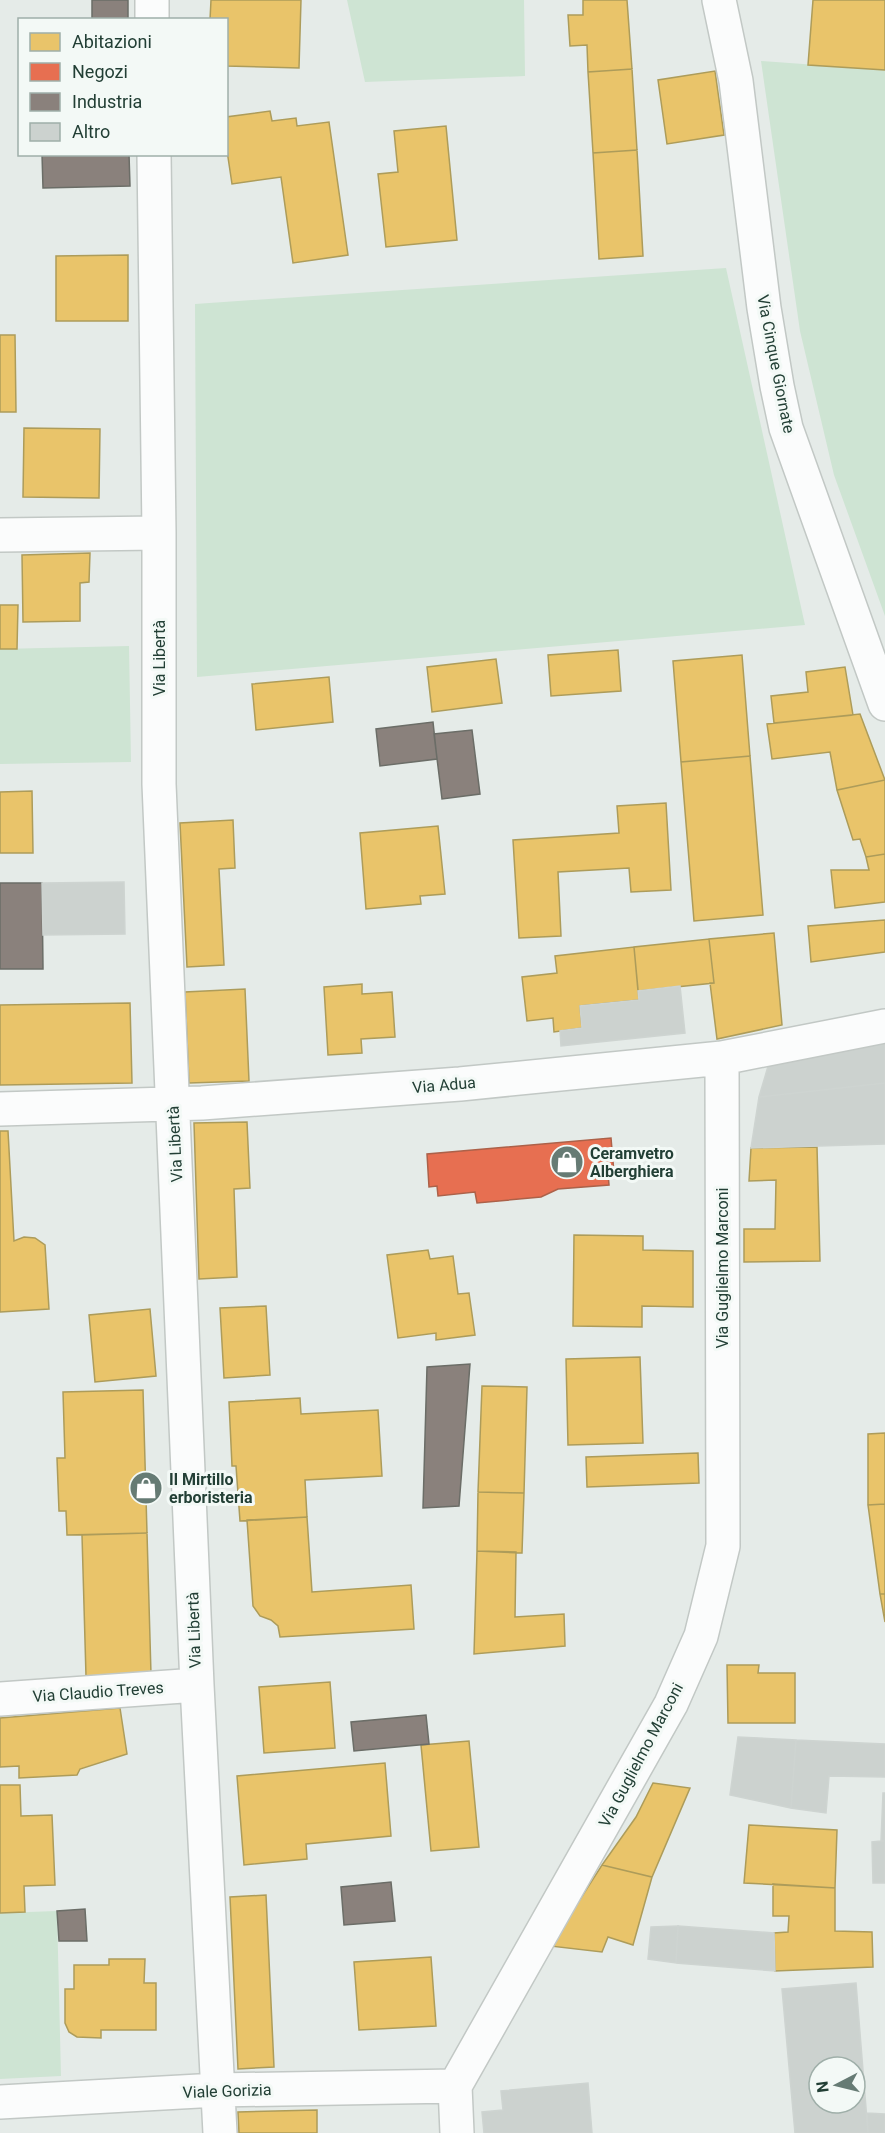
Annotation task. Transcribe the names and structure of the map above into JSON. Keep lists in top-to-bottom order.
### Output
{
  "streets": {
    "street": [
      "Via Cinque Giornate",
      "Via Libertà",
      "Via Adua",
      "Via Guglielmo Marconi",
      "Via Claudio Treves",
      "Viale Gorizia"
    ]
  },
  "crossings": [
    ["Via Libertà", "Via Adua"],
    ["Via Libertà", "Via Claudio Treves"],
    ["Via Libertà", "Viale Gorizia"],
    ["Via Adua", "Via Guglielmo Marconi"],
    ["Via Guglielmo Marconi", "Viale Gorizia"]
  ],
  "places": {
    "shop": ["Ceramvetro Alberghiera", "Il Mirtillo erboristeria"]
  },
  "legend": [
    "Abitazioni",
    "Negozi",
    "Industria",
    "Altro"
  ],
  "north": "left"
}
